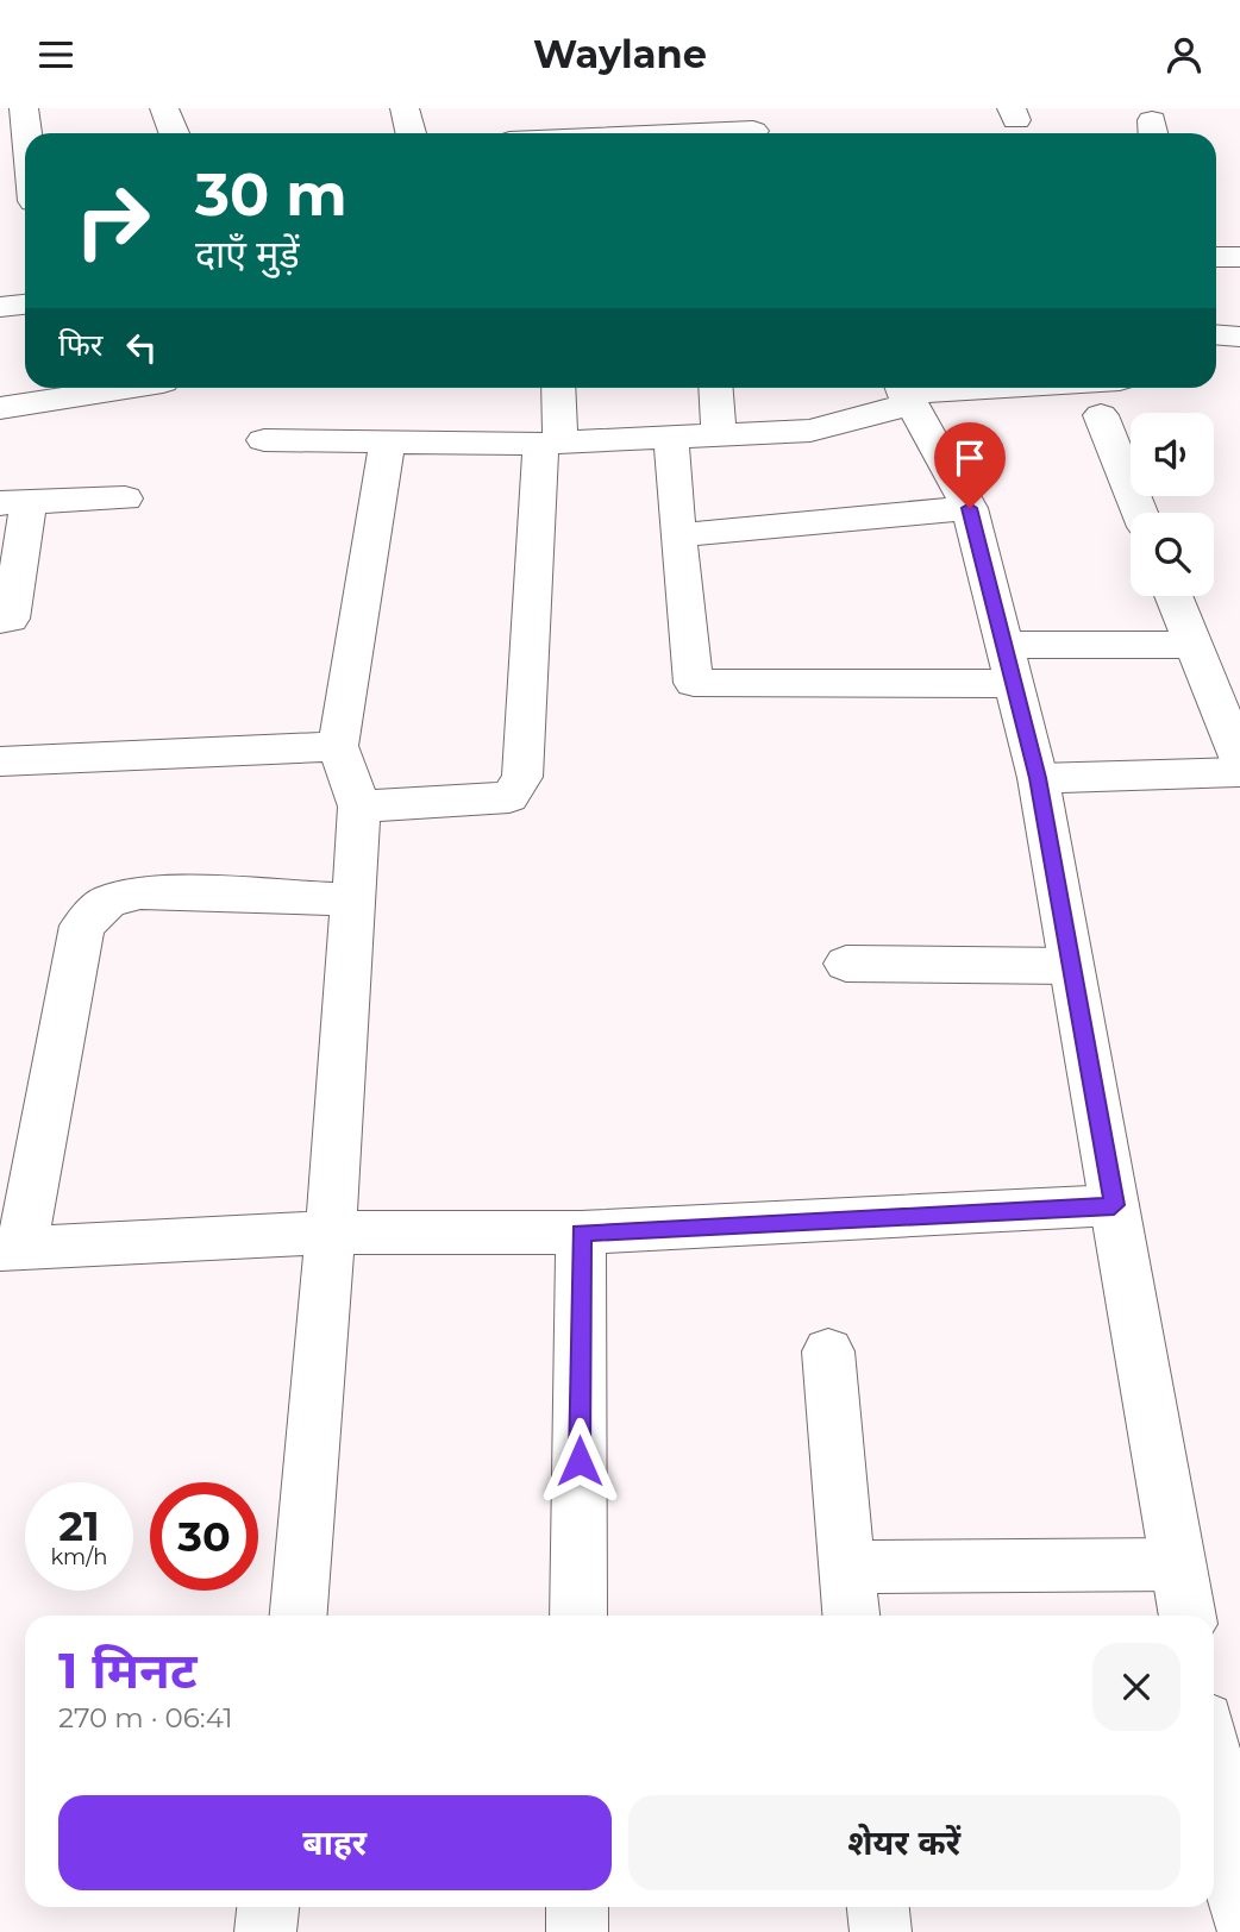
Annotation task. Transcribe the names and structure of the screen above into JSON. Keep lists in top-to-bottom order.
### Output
{
  "page": {
    "header": "Waylane",
    "turn": ["30 m", "दाएँ मुड़ें"],
    "then": "फिर",
    "speed": "21 km/h",
    "limit": "30",
    "heading": ["1 मिनट", "270 m · 06:41"],
    "buttons": ["बाहर", "शेयर करें"]
  }
}
